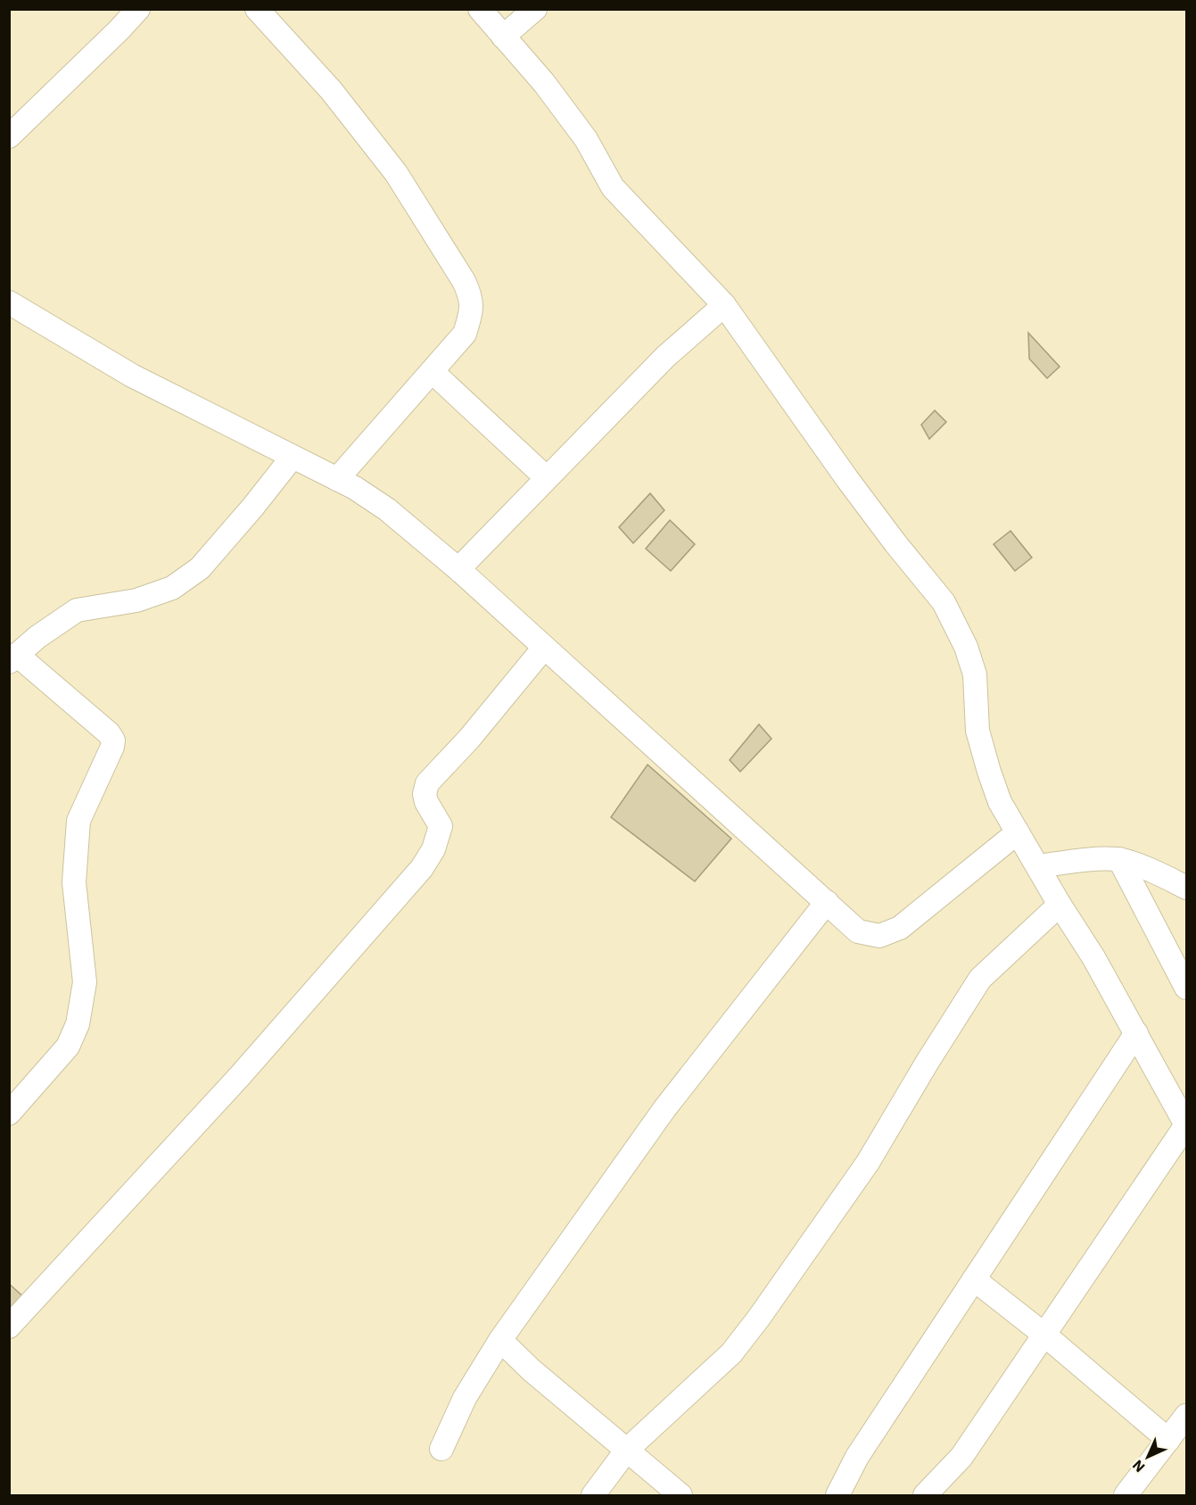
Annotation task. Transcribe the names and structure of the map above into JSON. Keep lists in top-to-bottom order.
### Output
{
  "north": "bottom left"
}
